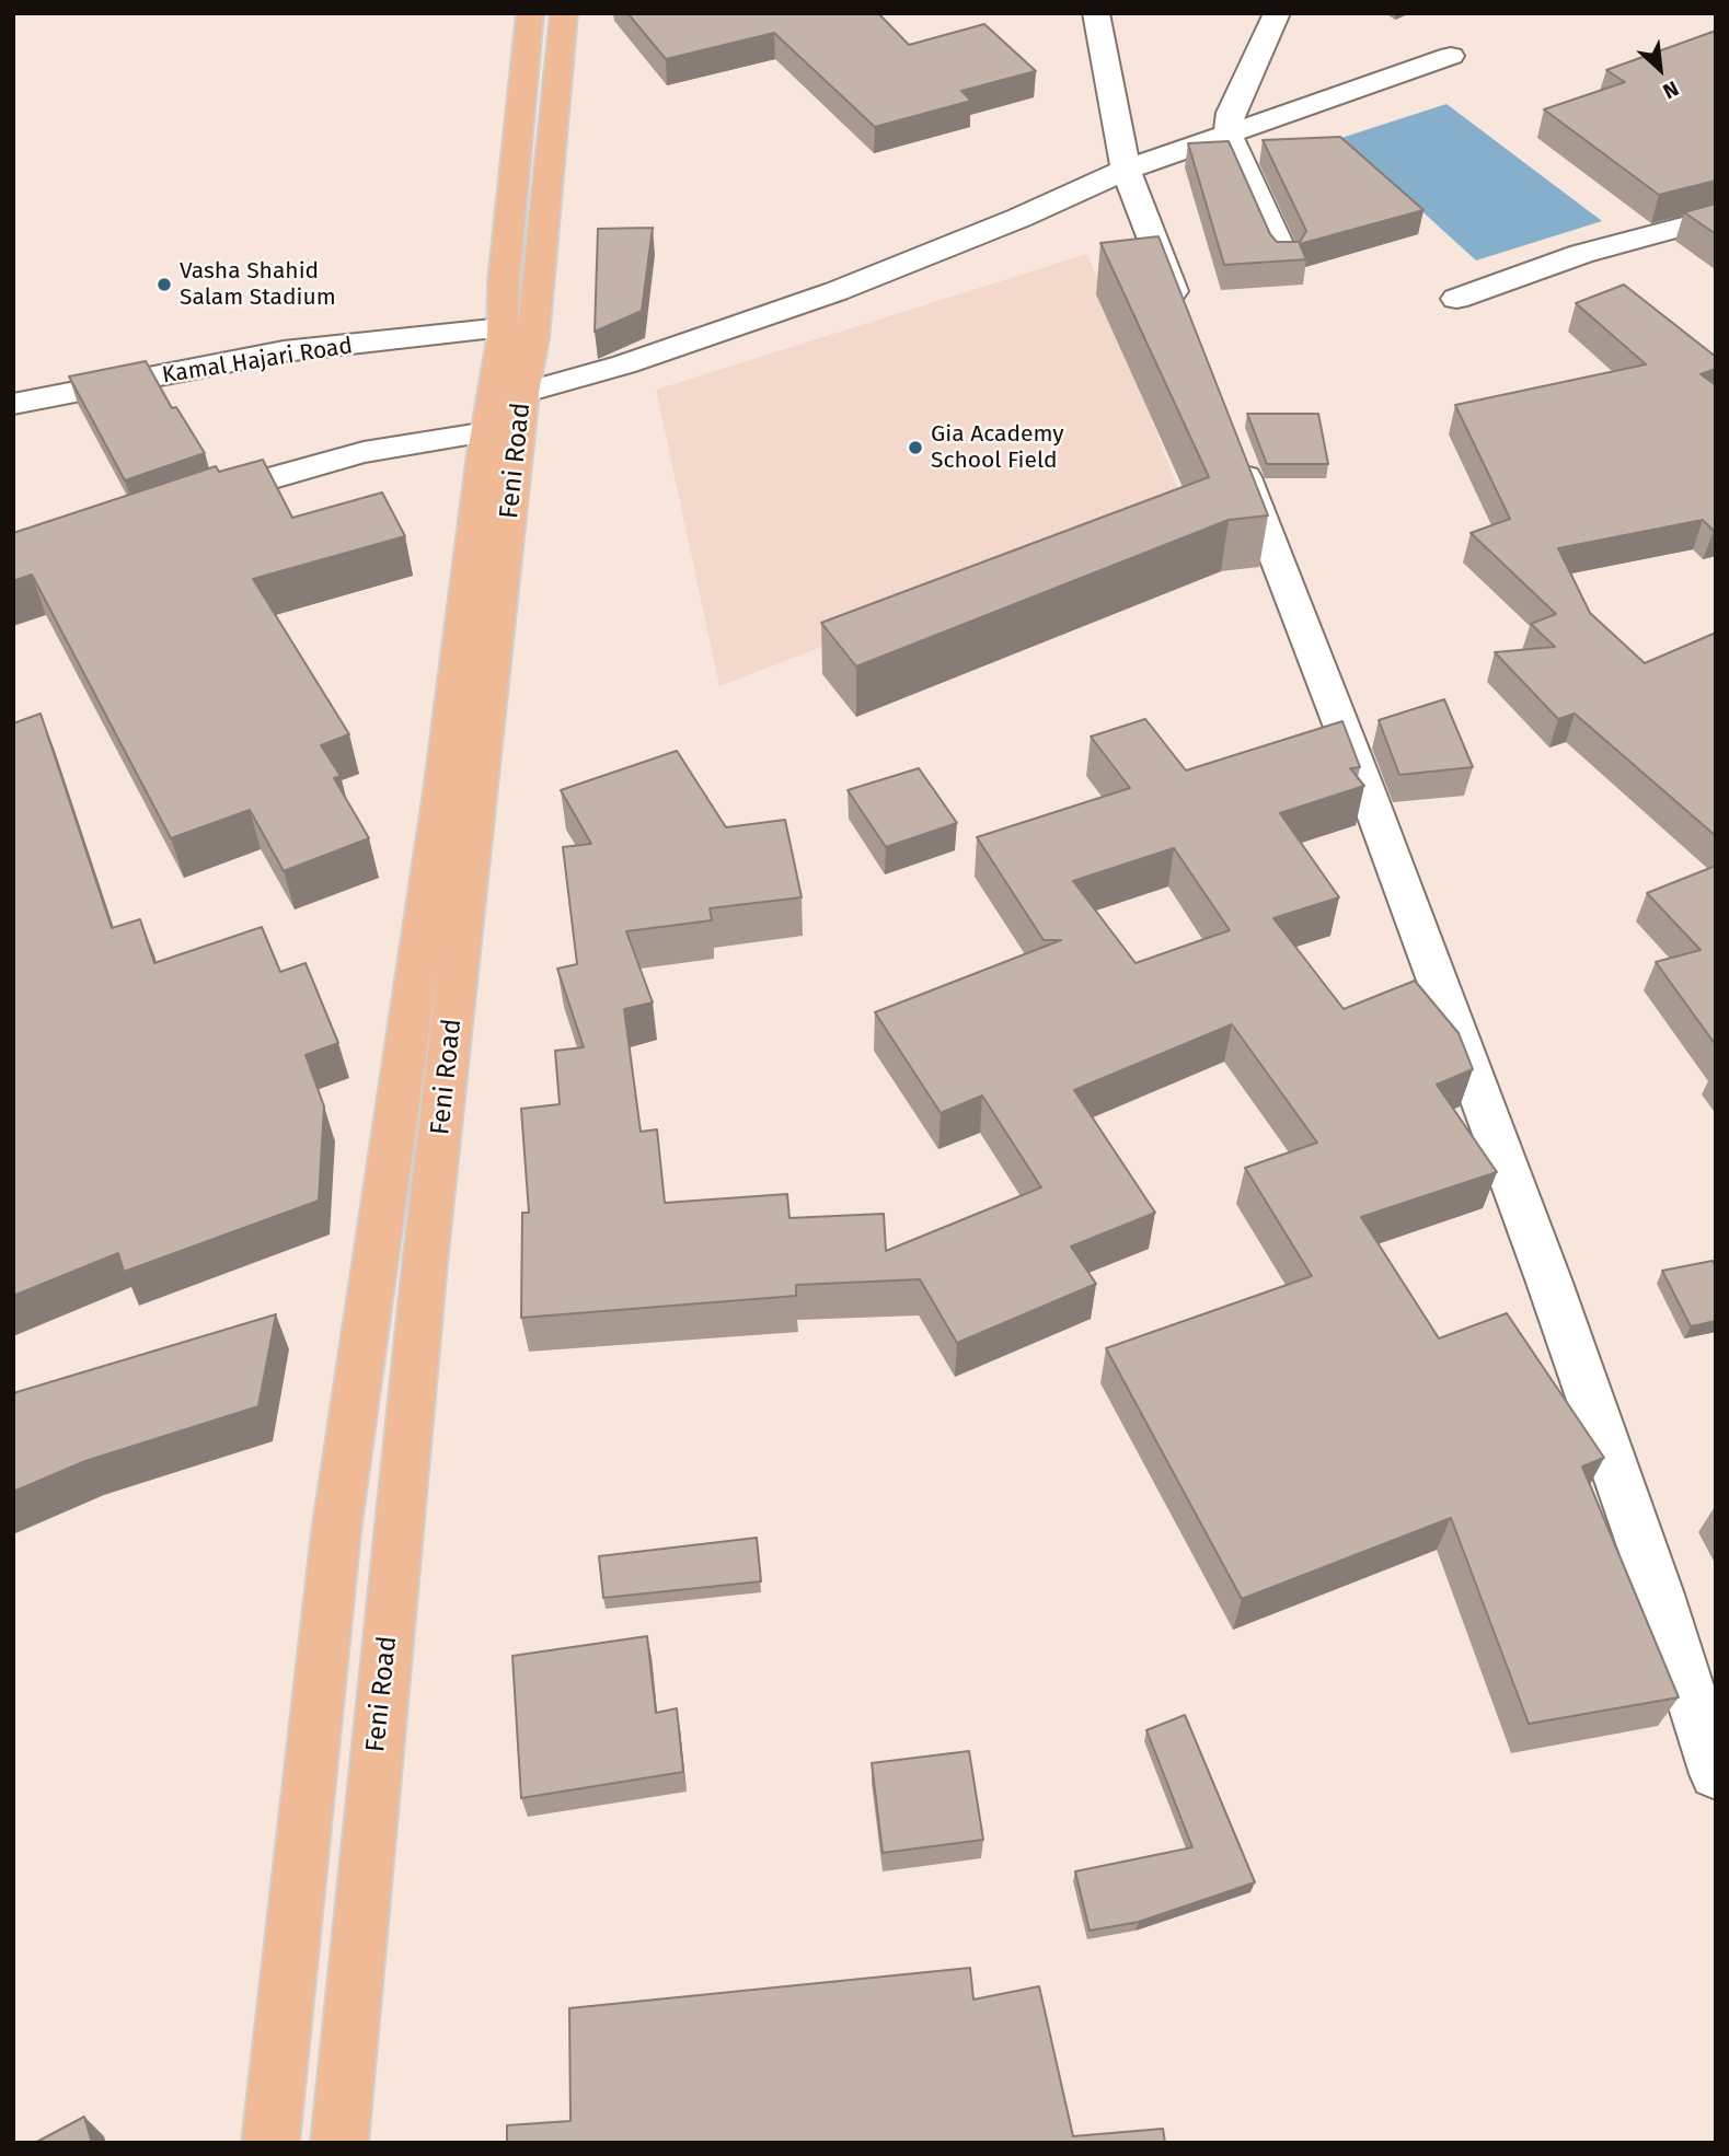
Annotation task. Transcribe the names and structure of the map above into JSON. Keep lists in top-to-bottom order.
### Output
{
  "streets": {
    "main road": ["Feni Road"],
    "street": ["Kamal Hajari Road"]
  },
  "places": ["Vasha Shahid Salam Stadium", "Gia Academy School Field"],
  "north": "bottom right"
}
